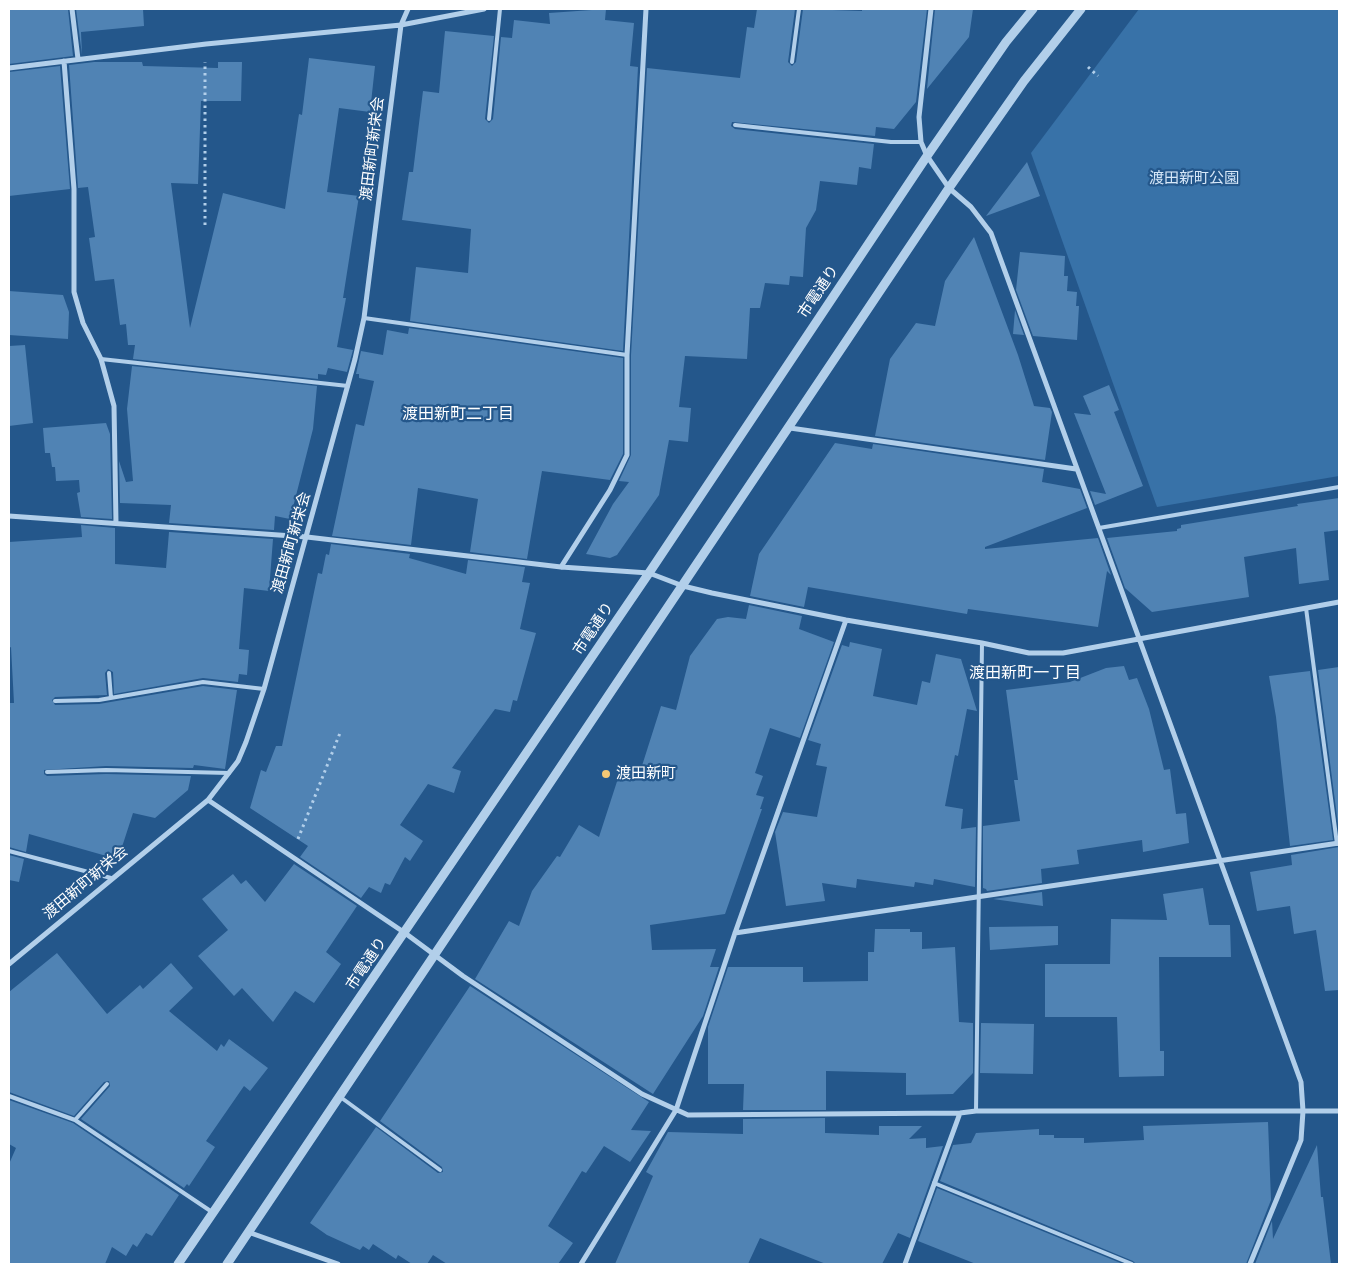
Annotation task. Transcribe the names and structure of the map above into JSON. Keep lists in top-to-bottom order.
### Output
{
  "streets": {
    "street": ["渡田新町新栄会", "市電通り"]
  },
  "districts": ["渡田新町二丁目", "渡田新町一丁目"],
  "parks": ["渡田新町公園"],
  "places": ["渡田新町"]
}
